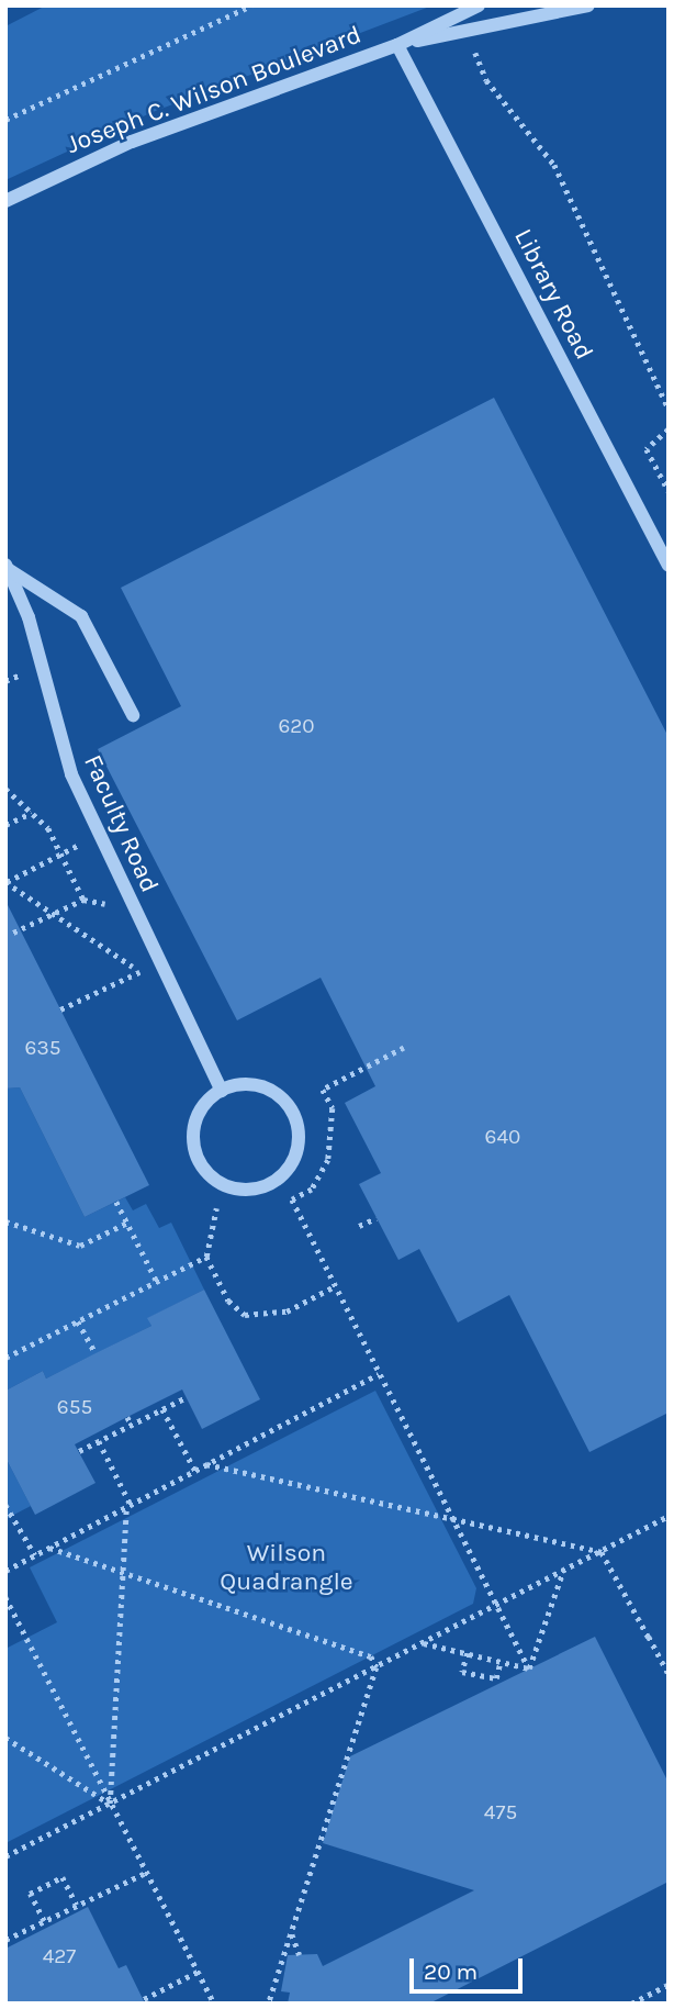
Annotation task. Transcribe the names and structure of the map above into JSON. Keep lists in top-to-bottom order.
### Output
{
  "streets": {
    "street": ["Joseph C. Wilson Boulevard", "Library Road", "Faculty Road"]
  },
  "crossings": [
    ["Joseph C. Wilson Boulevard", "Library Road"]
  ],
  "parks": ["Wilson Quadrangle"],
  "house_numbers": [
    "620",
    "635",
    "640",
    "655",
    "475",
    "427"
  ],
  "scale_bar": "20 m"
}
